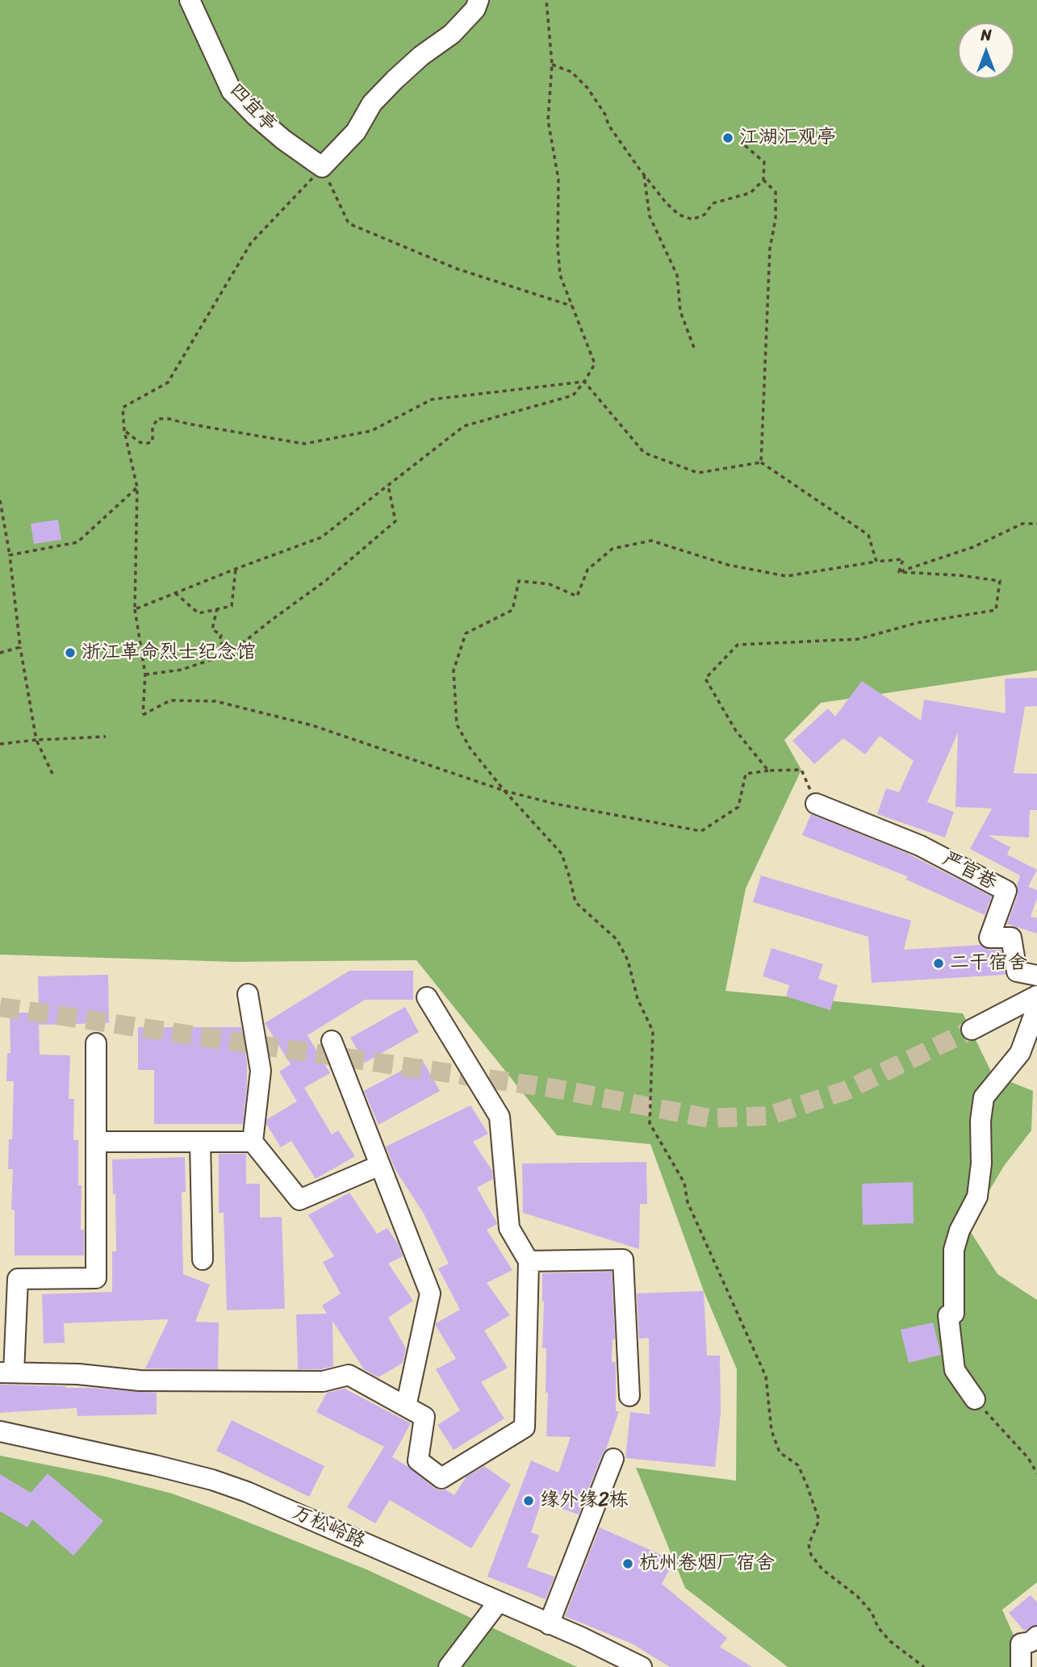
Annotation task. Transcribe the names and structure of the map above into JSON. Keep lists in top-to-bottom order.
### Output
{
  "streets": {
    "street": ["四宜亭", "严官巷", "万松岭路"]
  },
  "places": [
    "江湖汇观亭",
    "浙江革命烈士纪念馆",
    "二干宿舍",
    "缘外缘2栋",
    "杭州卷烟厂宿舍"
  ],
  "north": "top"
}
